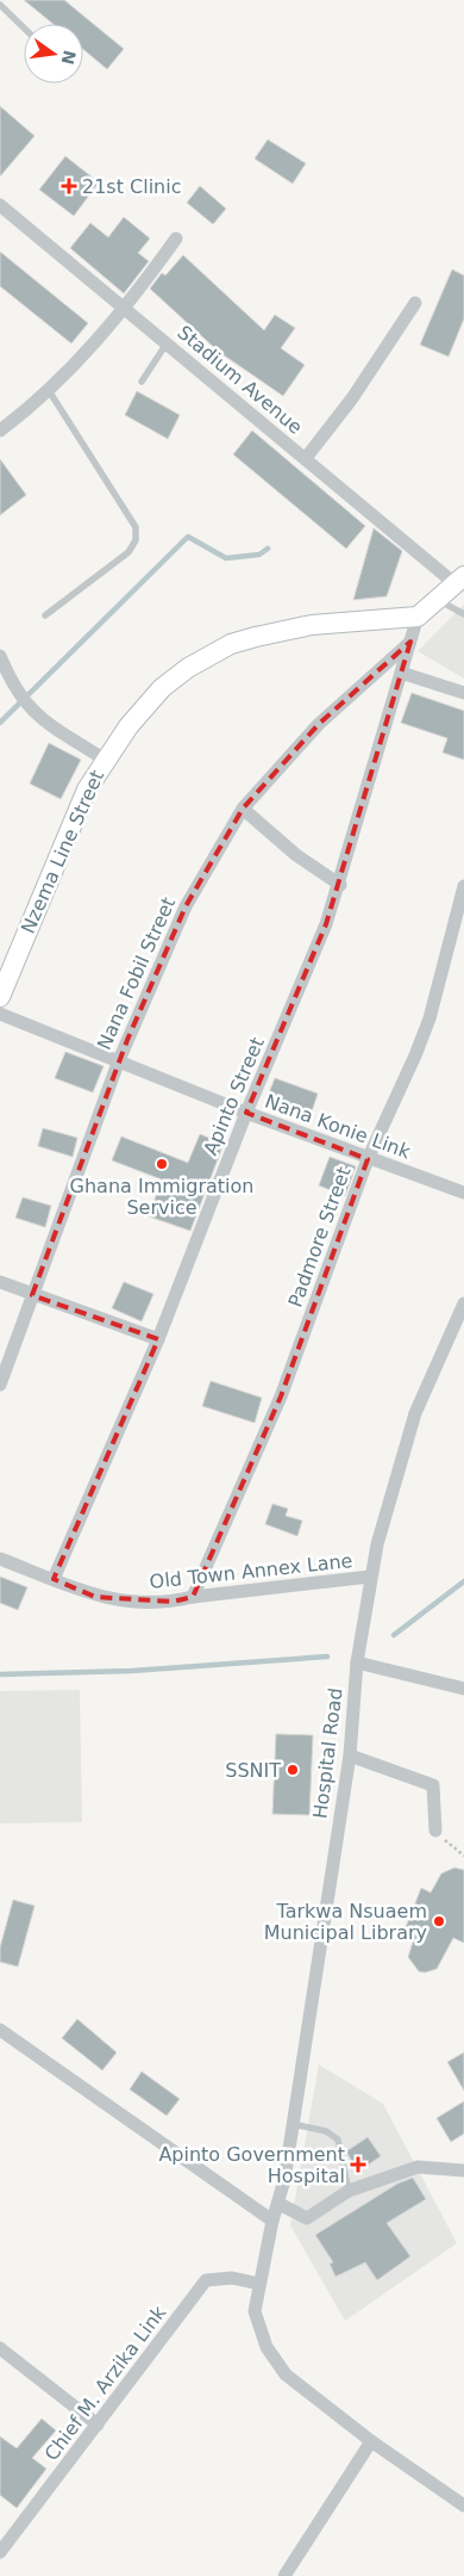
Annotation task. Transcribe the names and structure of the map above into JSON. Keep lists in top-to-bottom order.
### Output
{
  "streets": {
    "street": [
      "Stadium Avenue",
      "Nzema Line Street",
      "Nana Fobil Street",
      "Apinto Street",
      "Nana Konie Link",
      "Padmore Street",
      "Old Town Annex Lane",
      "Hospital Road",
      "Chief M. Arzika Link"
    ]
  },
  "crossings": [
    ["Nzema Line Street", "Apinto Street"],
    ["Nana Fobil Street", "Apinto Street"],
    ["Nana Fobil Street", "Nana Konie Link"],
    ["Apinto Street", "Nana Konie Link"],
    ["Apinto Street", "Old Town Annex Lane"],
    ["Nana Konie Link", "Padmore Street"],
    ["Padmore Street", "Old Town Annex Lane"],
    ["Old Town Annex Lane", "Hospital Road"],
    ["Hospital Road", "Chief M. Arzika Link"]
  ],
  "places": {
    "health": ["21st Clinic", "Apinto Government Hospital"],
    "other": ["Ghana Immigration Service", "SSNIT", "Tarkwa Nsuaem Municipal Library"]
  },
  "north": "right"
}
